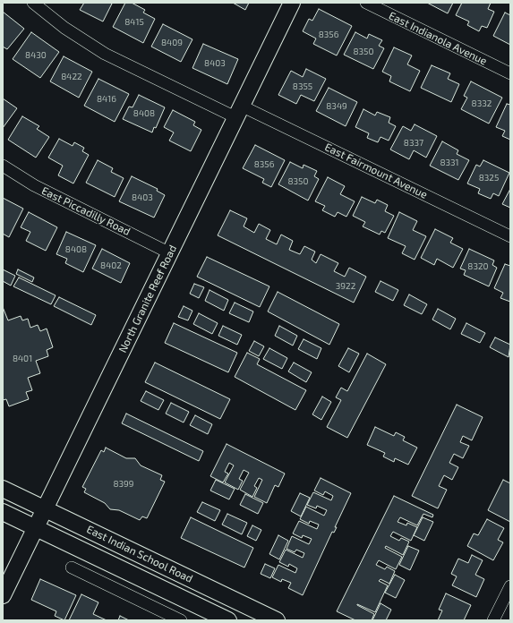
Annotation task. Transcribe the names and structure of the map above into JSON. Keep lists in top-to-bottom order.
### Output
{
  "streets": {
    "street": [
      "East Indianola Avenue",
      "East Fairmount Avenue",
      "East Piccadilly Road",
      "North Granite Reef Road",
      "East Indian School Road"
    ]
  },
  "crossings": [
    ["East Fairmount Avenue", "North Granite Reef Road"],
    ["East Piccadilly Road", "North Granite Reef Road"],
    ["North Granite Reef Road", "East Indian School Road"]
  ],
  "house_numbers": [
    "8415",
    "8356",
    "8409",
    "8350",
    "8430",
    "8403",
    "8422",
    "8355",
    "8416",
    "8332",
    "8349",
    "8408",
    "8337",
    "8331",
    "8356",
    "8325",
    "8350",
    "8403",
    "8408",
    "8402",
    "8320",
    "3922",
    "8401",
    "8399"
  ]
}
